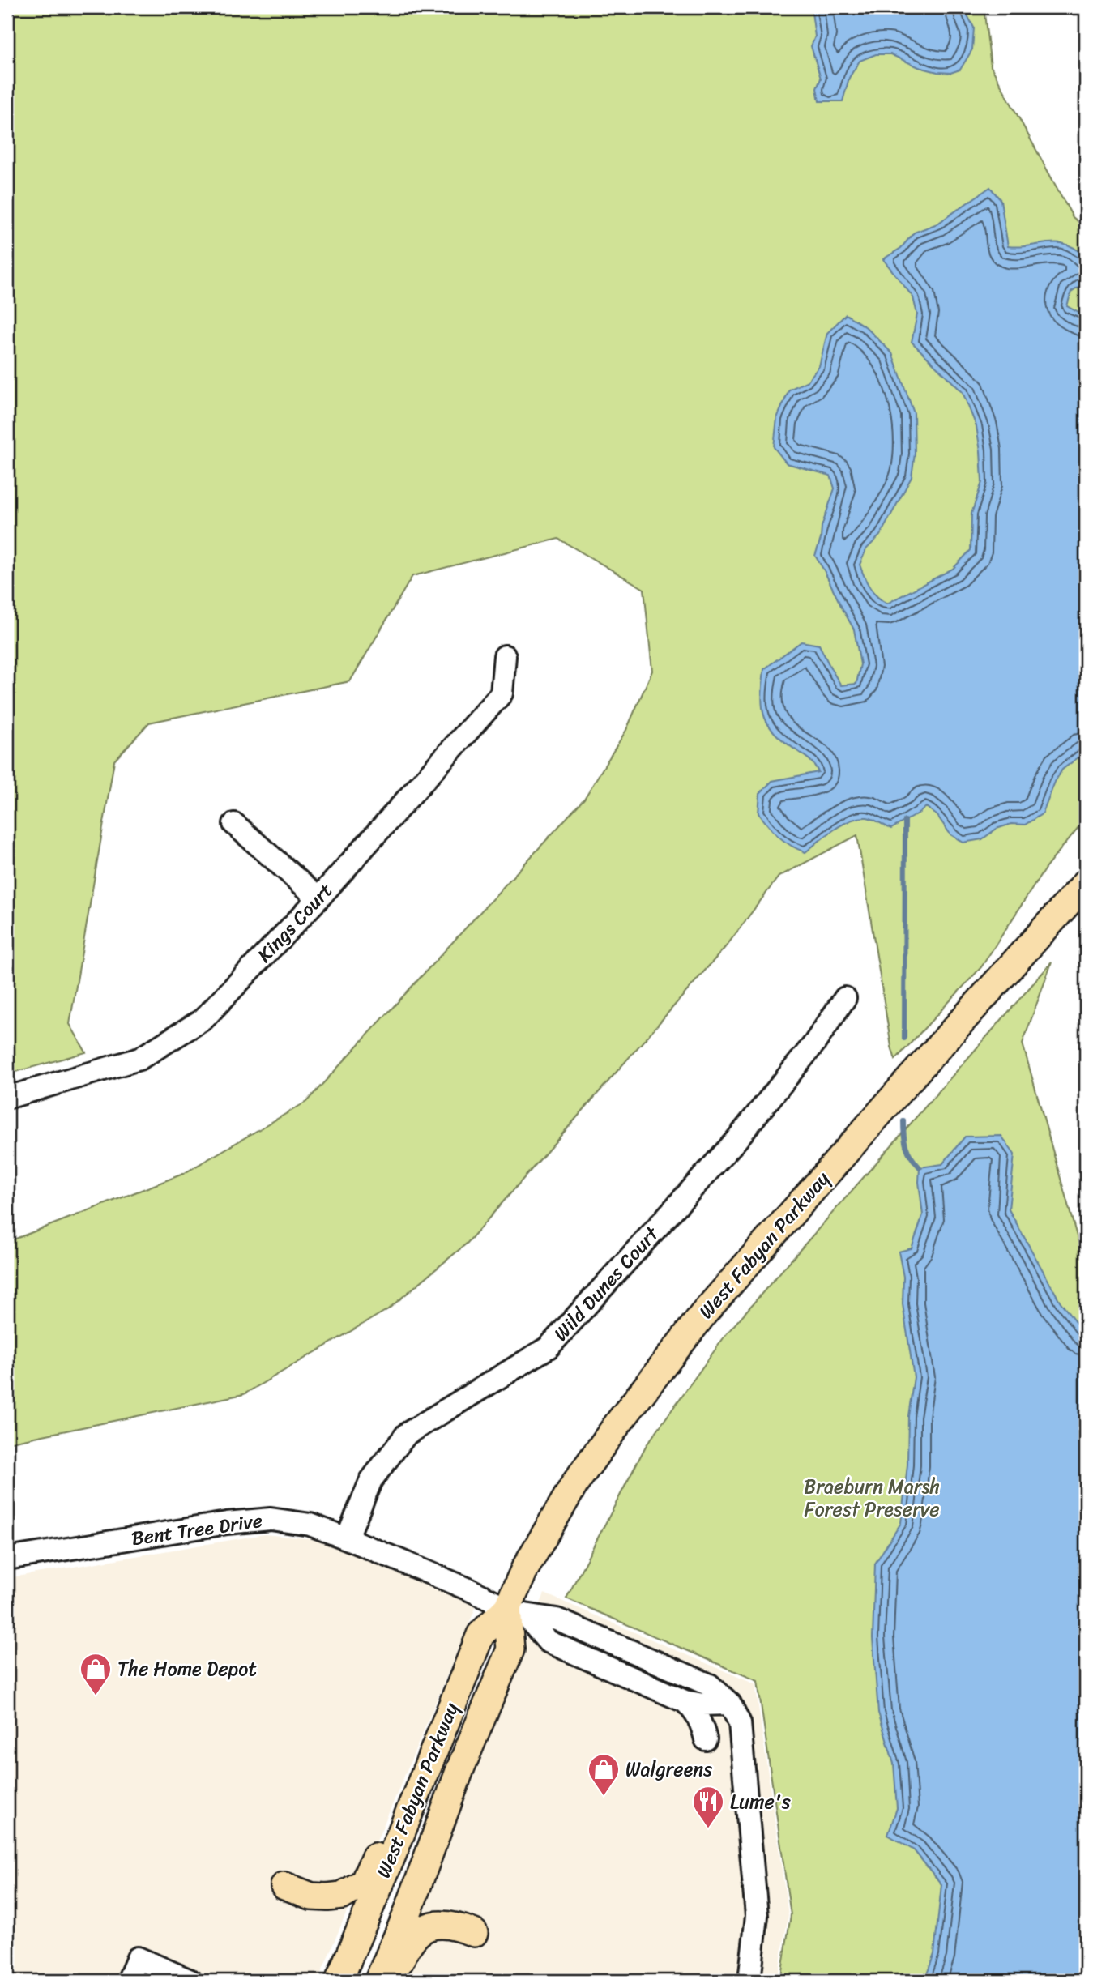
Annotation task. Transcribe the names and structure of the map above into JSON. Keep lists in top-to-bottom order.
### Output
{
  "streets": {
    "main road": ["West Fabyan Parkway"],
    "street": ["Kings Court", "Wild Dunes Court", "Bent Tree Drive"]
  },
  "crossings": [
    ["West Fabyan Parkway", "Bent Tree Drive"],
    ["Wild Dunes Court", "Bent Tree Drive"]
  ],
  "parks": ["Braeburn Marsh Forest Preserve"],
  "places": {
    "shop": ["The Home Depot", "Walgreens"],
    "restaurant": ["Lume's"]
  }
}
